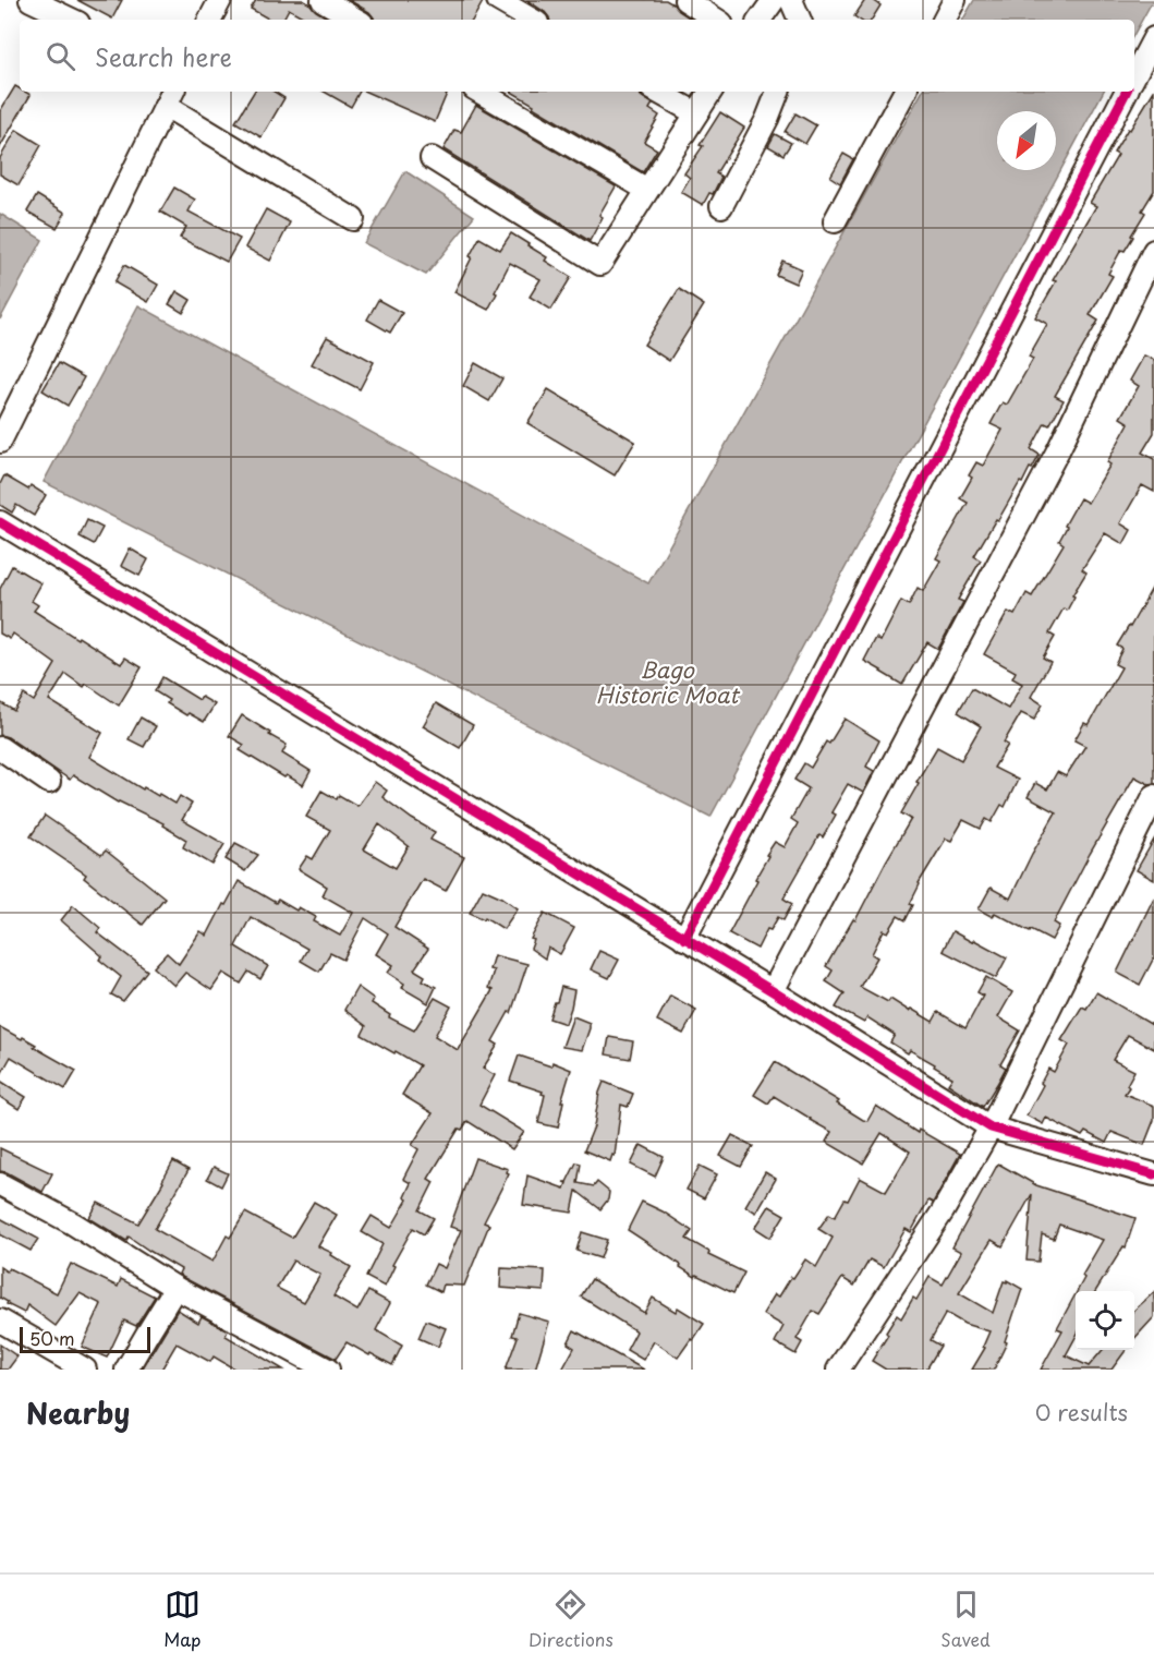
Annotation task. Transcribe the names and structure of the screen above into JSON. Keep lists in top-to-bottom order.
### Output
{
  "water": ["Bago Historic Moat"],
  "scale_bar": "50 m",
  "north": "bottom left",
  "page": {
    "search": "Search here",
    "scale": "50 m",
    "heading": ["Nearby", "0 results"],
    "nav": ["Map", "Directions", "Saved"]
  }
}
